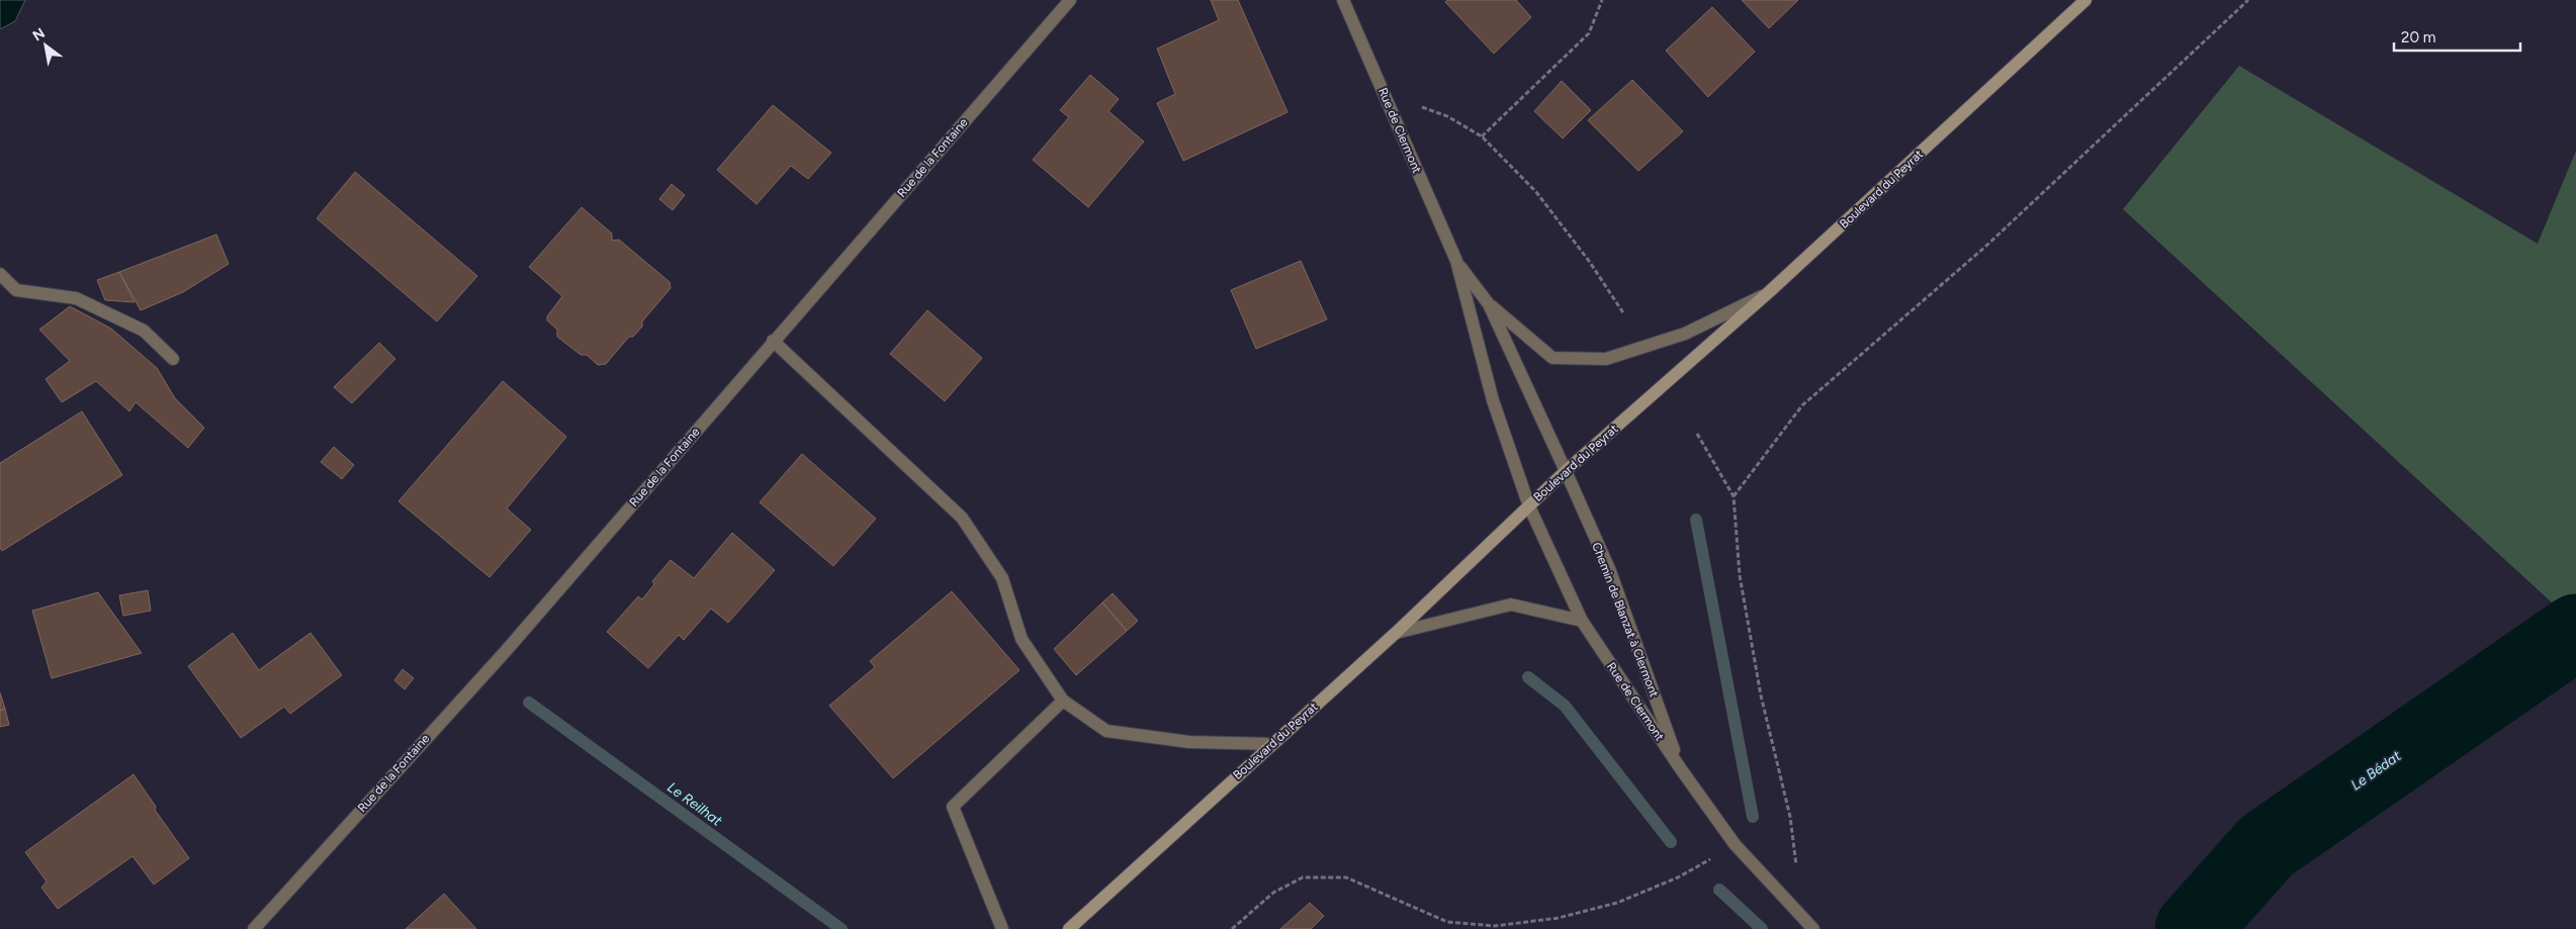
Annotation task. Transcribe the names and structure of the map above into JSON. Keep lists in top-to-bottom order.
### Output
{
  "streets": {
    "main road": ["Boulevard du Peyrat"],
    "street": ["Rue de Clermont", "Rue de la Fontaine", "Chemin de Blanzat à Clermont"]
  },
  "crossings": [
    ["Rue de Clermont", "Boulevard du Peyrat"],
    ["Rue de Clermont", "Chemin de Blanzat à Clermont"],
    ["Boulevard du Peyrat", "Chemin de Blanzat à Clermont"]
  ],
  "water": ["Le Bédat", "Le Reilhat"],
  "scale_bar": "20 m",
  "north": "top left"
}
